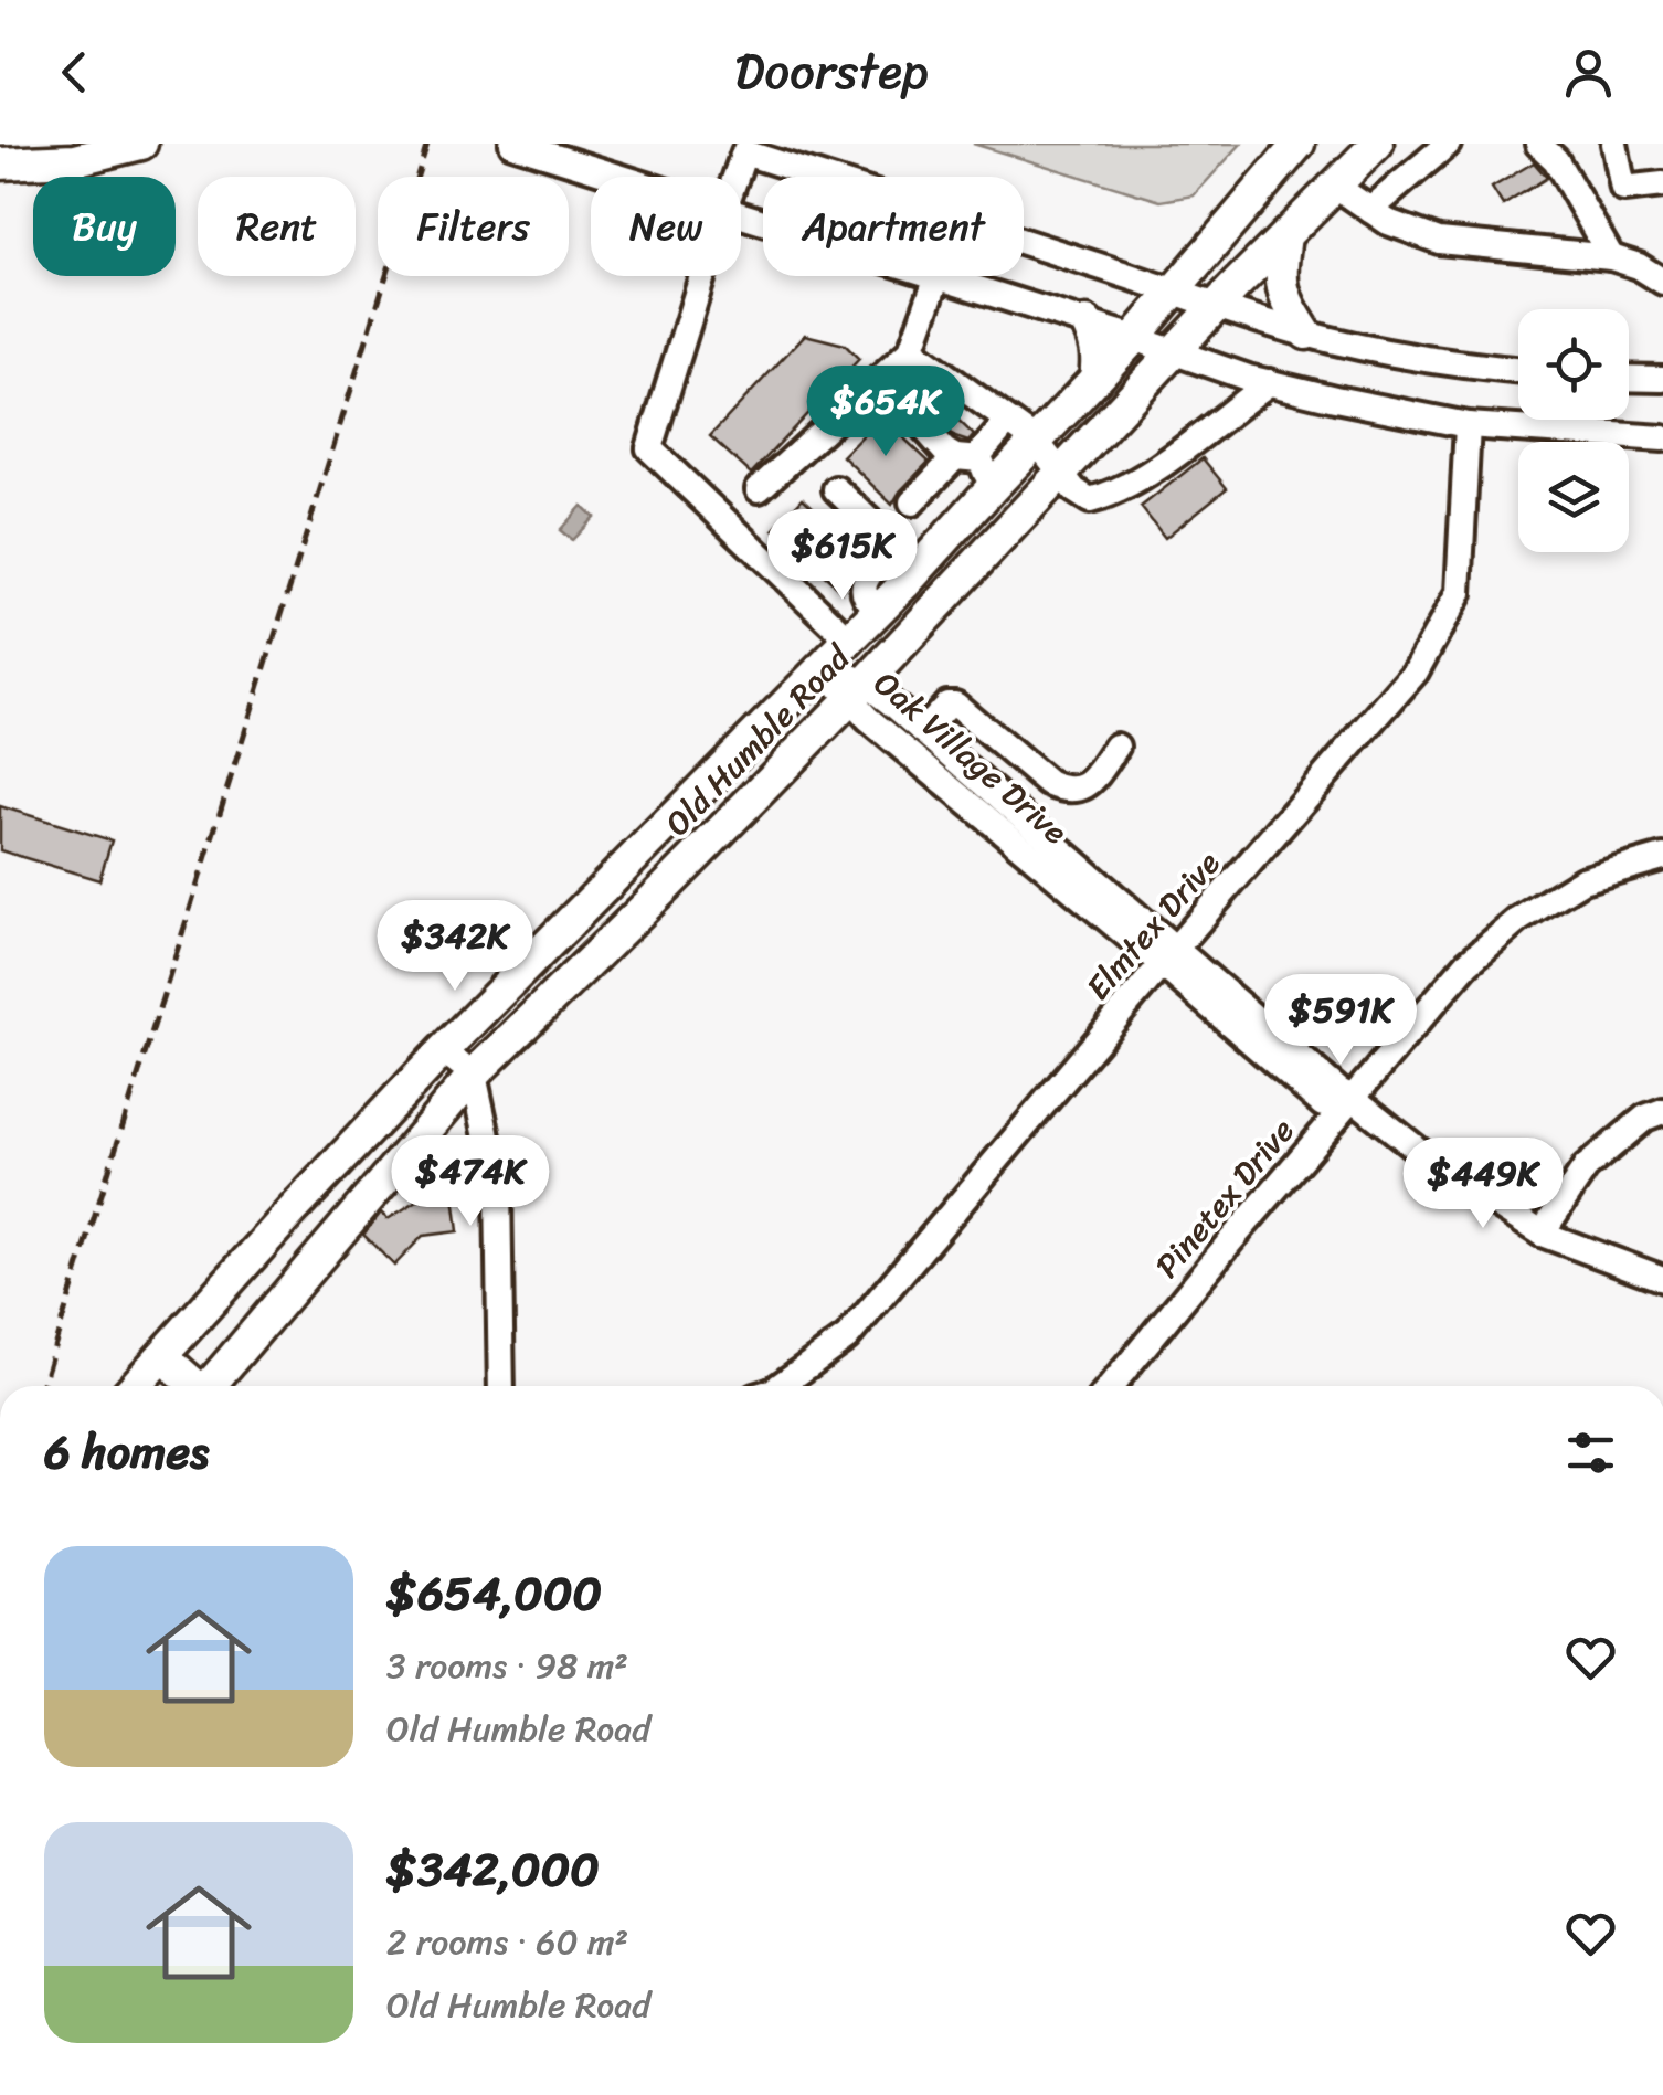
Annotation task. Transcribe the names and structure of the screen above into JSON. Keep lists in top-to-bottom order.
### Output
{
  "streets": {
    "main road": ["Old Humble Road"],
    "street": ["Oak Village Drive", "Elmtex Drive", "Pinetex Drive"]
  },
  "crossings": [
    ["Old Humble Road", "Oak Village Drive"],
    ["Oak Village Drive", "Elmtex Drive"],
    ["Oak Village Drive", "Pinetex Drive"]
  ],
  "page": {
    "header": "Doorstep",
    "chip": [
      "Buy",
      "Rent",
      "Filters",
      "New",
      "Apartment"
    ],
    "price": [
      "$654K",
      "$615K",
      "$342K",
      "$591K",
      "$474K",
      "$449K"
    ],
    "heading": "6 homes",
    "list": [
      {
        "name": "$654,000",
        "note": "3 rooms · 98 m² · Old Humble Road"
      },
      {
        "name": "$342,000",
        "note": "2 rooms · 60 m² · Old Humble Road"
      }
    ]
  }
}
